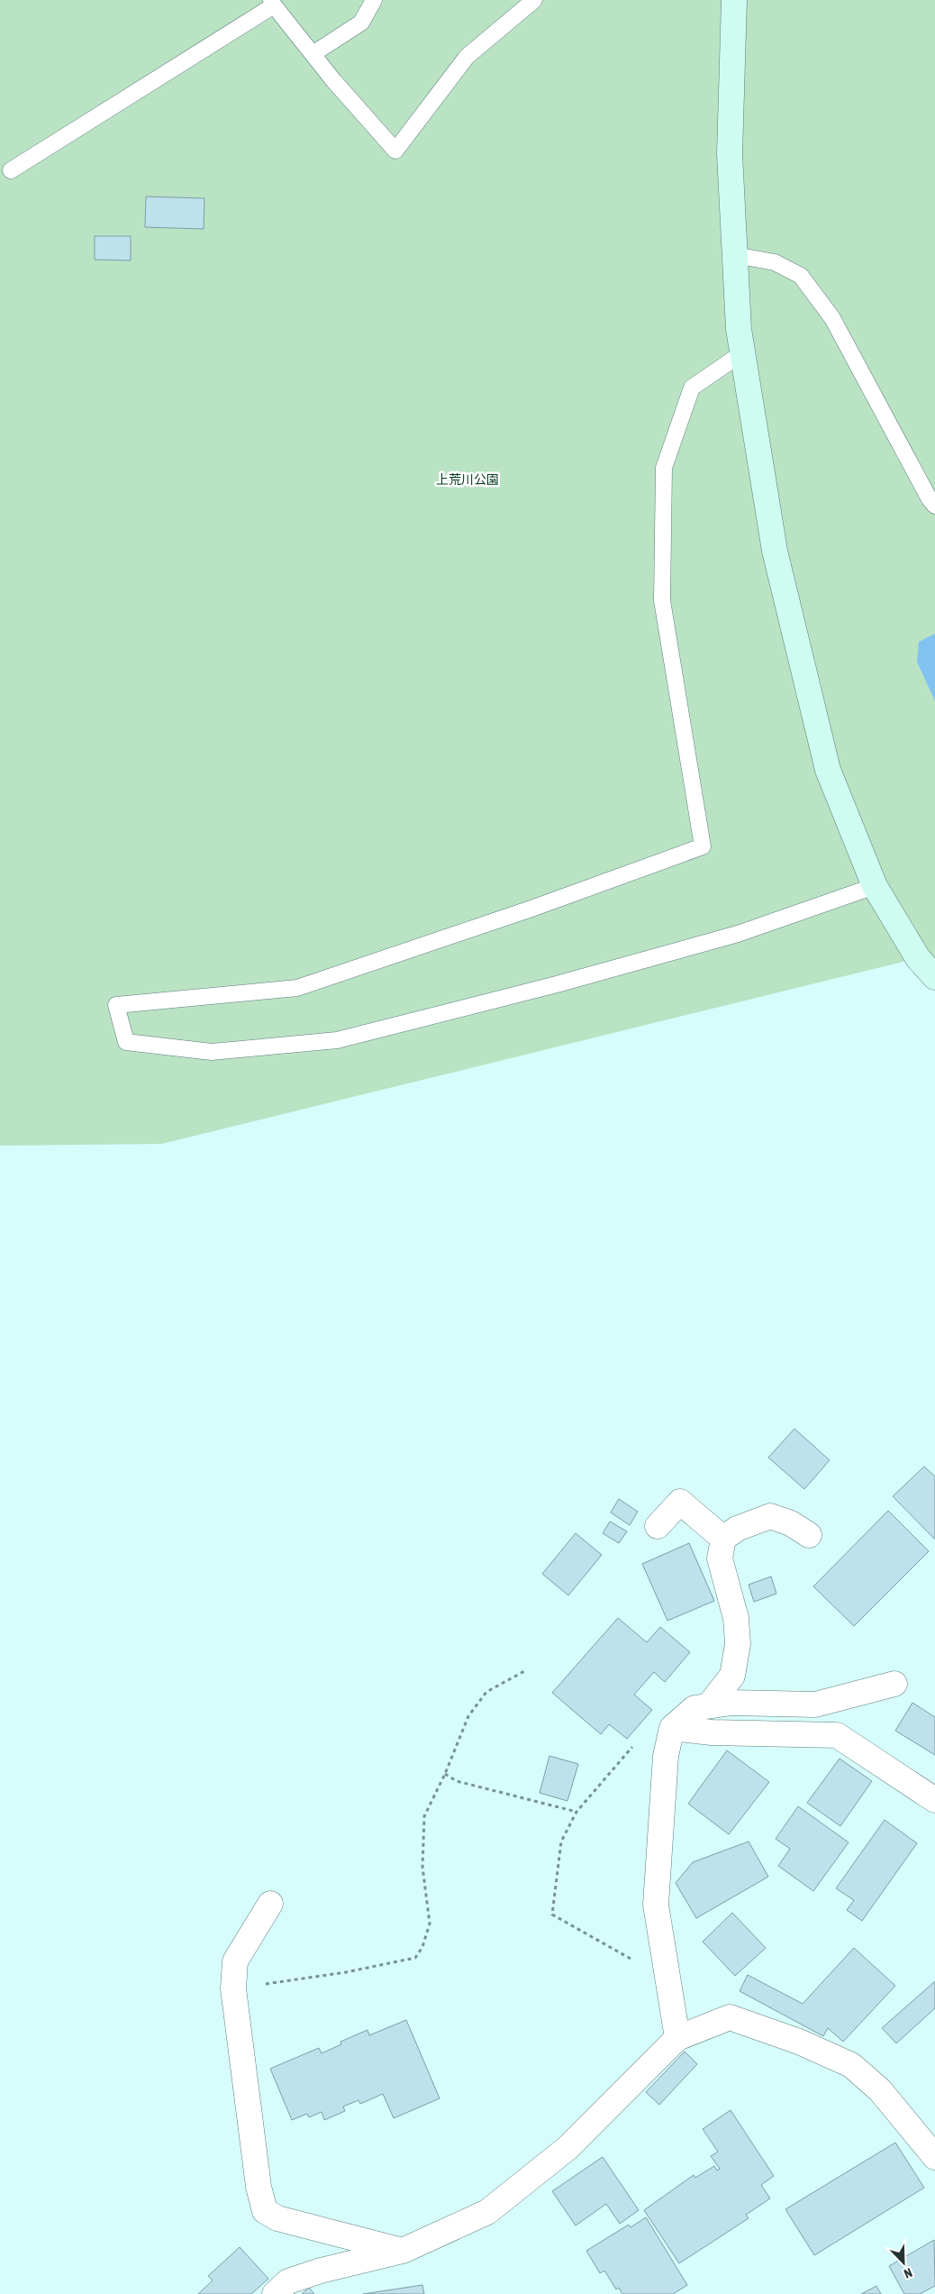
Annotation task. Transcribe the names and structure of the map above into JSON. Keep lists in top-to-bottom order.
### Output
{
  "parks": ["上荒川公園"],
  "north": "bottom right"
}
